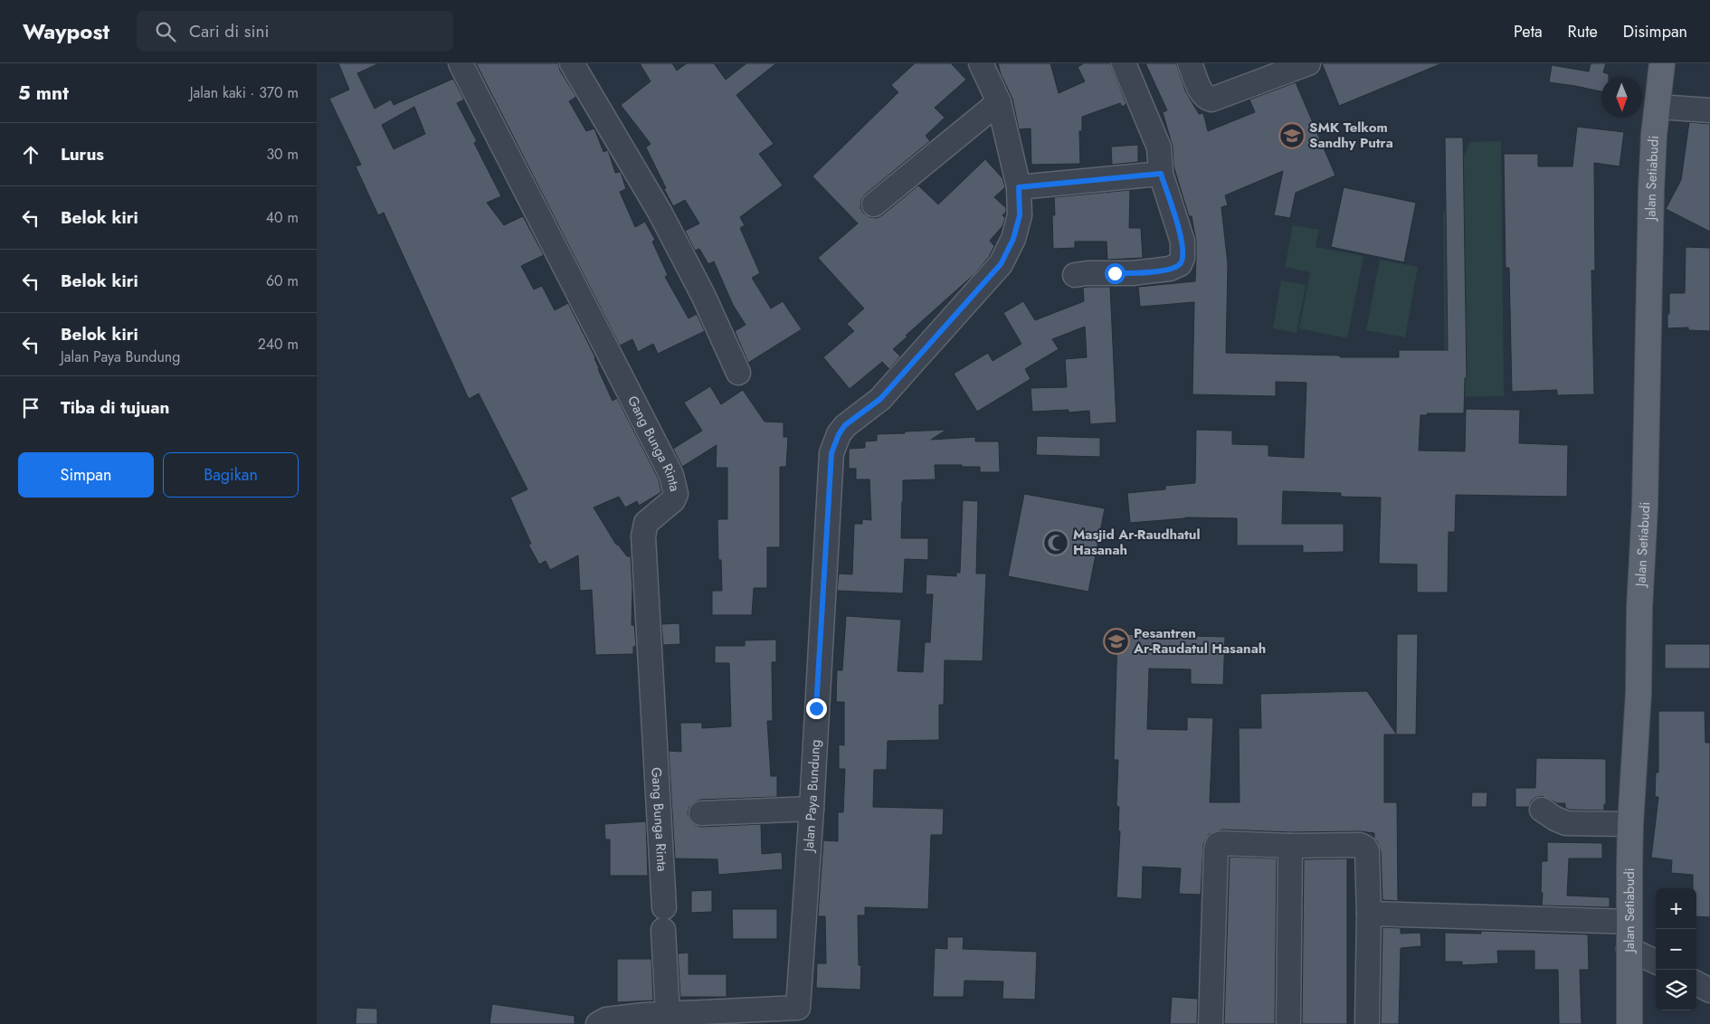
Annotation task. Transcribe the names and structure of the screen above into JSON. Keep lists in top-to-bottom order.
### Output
{
  "streets": {
    "main road": ["Jalan Setiabudi"],
    "street": ["Gang Bunga Rinta", "Jalan Paya Bundung"]
  },
  "crossings": [
    ["Gang Bunga Rinta", "Jalan Paya Bundung"]
  ],
  "places": {
    "school or university": ["SMK Telkom Sandhy Putra", "Pesantren Ar-Raudatul Hasanah"],
    "mosque": ["Masjid Ar-Raudhatul Hasanah"]
  },
  "north": "bottom",
  "page": {
    "header": "Waypost",
    "search": "Cari di sini",
    "nav": ["Peta", "Rute", "Disimpan"],
    "heading": ["5 mnt", "Jalan kaki · 370 m"],
    "list": [
      ["Lurus", "30 m"],
      ["Belok kiri", "40 m"],
      ["Belok kiri", "60 m"],
      ["Belok kiri", "Jalan Paya Bundung", "240 m"],
      "Tiba di tujuan"
    ],
    "buttons": ["Simpan", "Bagikan"],
    "map_buttons": ["+", "−"]
  }
}
